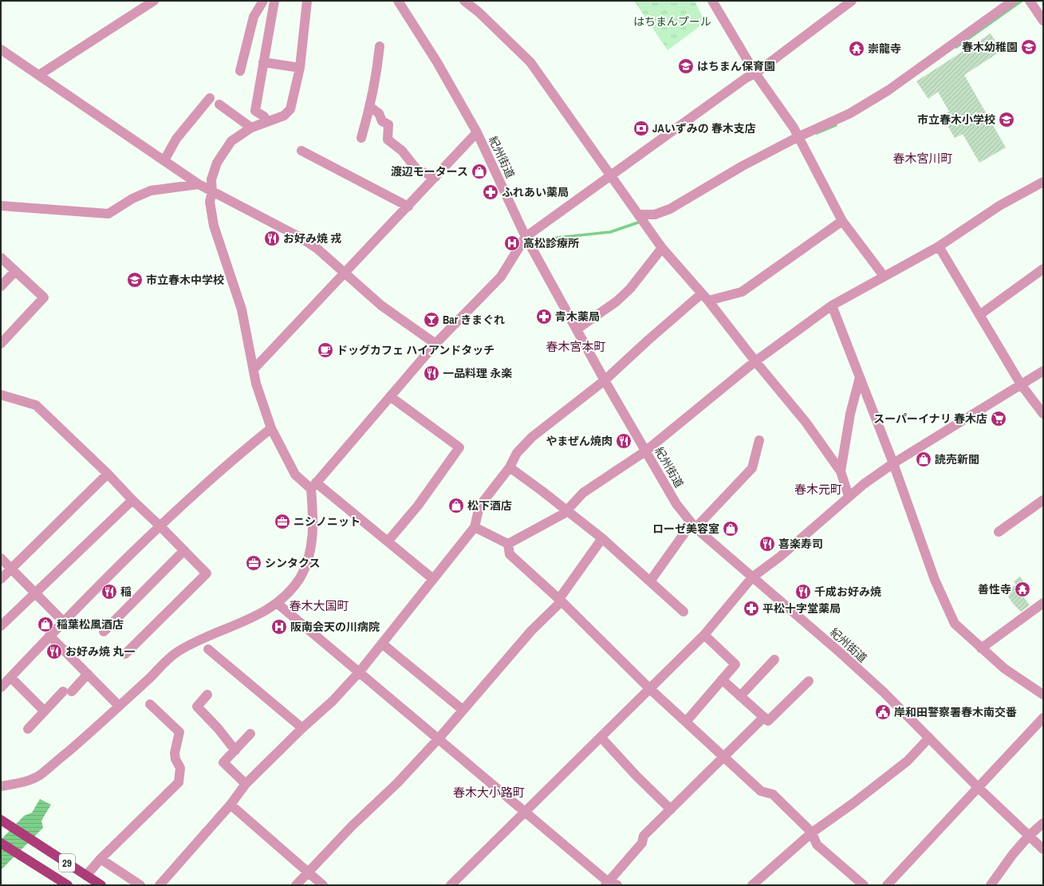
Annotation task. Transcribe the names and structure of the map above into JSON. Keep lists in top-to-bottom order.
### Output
{
  "streets": {
    "main road": ["29"],
    "street": ["紀州街道"]
  },
  "districts": [
    "春木宮川町",
    "春木宮本町",
    "春木元町",
    "春木大国町",
    "春木大小路町"
  ],
  "parks": ["はちまんプール"],
  "places": {
    "school or university": [
      "春木幼稚園",
      "はちまん保育園",
      "市立春木小学校",
      "市立春木中学校"
    ],
    "temple": ["崇龍寺", "善性寺"],
    "bank": ["JAいずみの 春木支店"],
    "shop": [
      "渡辺モータース",
      "読売新聞",
      "松下酒店",
      "ローゼ美容室",
      "稲葉松風酒店"
    ],
    "pharmacy": ["ふれあい薬局", "青木薬局", "平松十字堂薬局"],
    "restaurant": [
      "お好み焼 戎",
      "一品料理 永楽",
      "やまぜん焼肉",
      "喜楽寿司",
      "稲",
      "千成お好み焼",
      "お好み焼 丸一"
    ],
    "hospital": ["高松診療所", "阪南会天の川病院"],
    "bar": ["Bar きまぐれ"],
    "cafe": ["ドッグカフェ ハイアンドタッチ"],
    "supermarket": ["スーパーイナリ 春木店"],
    "office": ["ニシノニット", "シンタクス"],
    "public building": ["岸和田警察署春木南交番"]
  }
}
